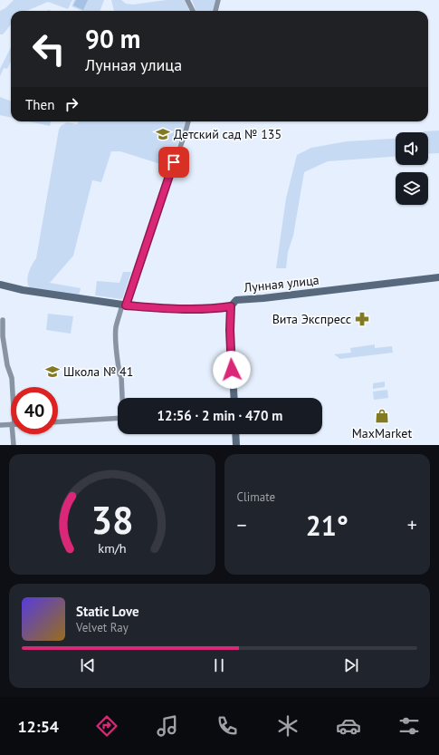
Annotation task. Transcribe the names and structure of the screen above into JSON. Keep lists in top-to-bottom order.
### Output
{
  "streets": {
    "street": ["Лунная улица"]
  },
  "places": {
    "school or university": ["Детский сад № 135", "Школа № 41"],
    "pharmacy": ["Вита Экспресс"],
    "shop": ["MaxMarket"]
  },
  "page": {
    "turn": ["90 m", "Лунная улица"],
    "then": "Then",
    "limit": "40",
    "trip": "12:56 · 2 min · 470 m",
    "tile": "Climate",
    "heat": ["−", "21°", "+"],
    "song": ["Static Love", "Velvet Ray"],
    "tabs": "12:54",
    "gauge": ["38", "km/h"]
  }
}
